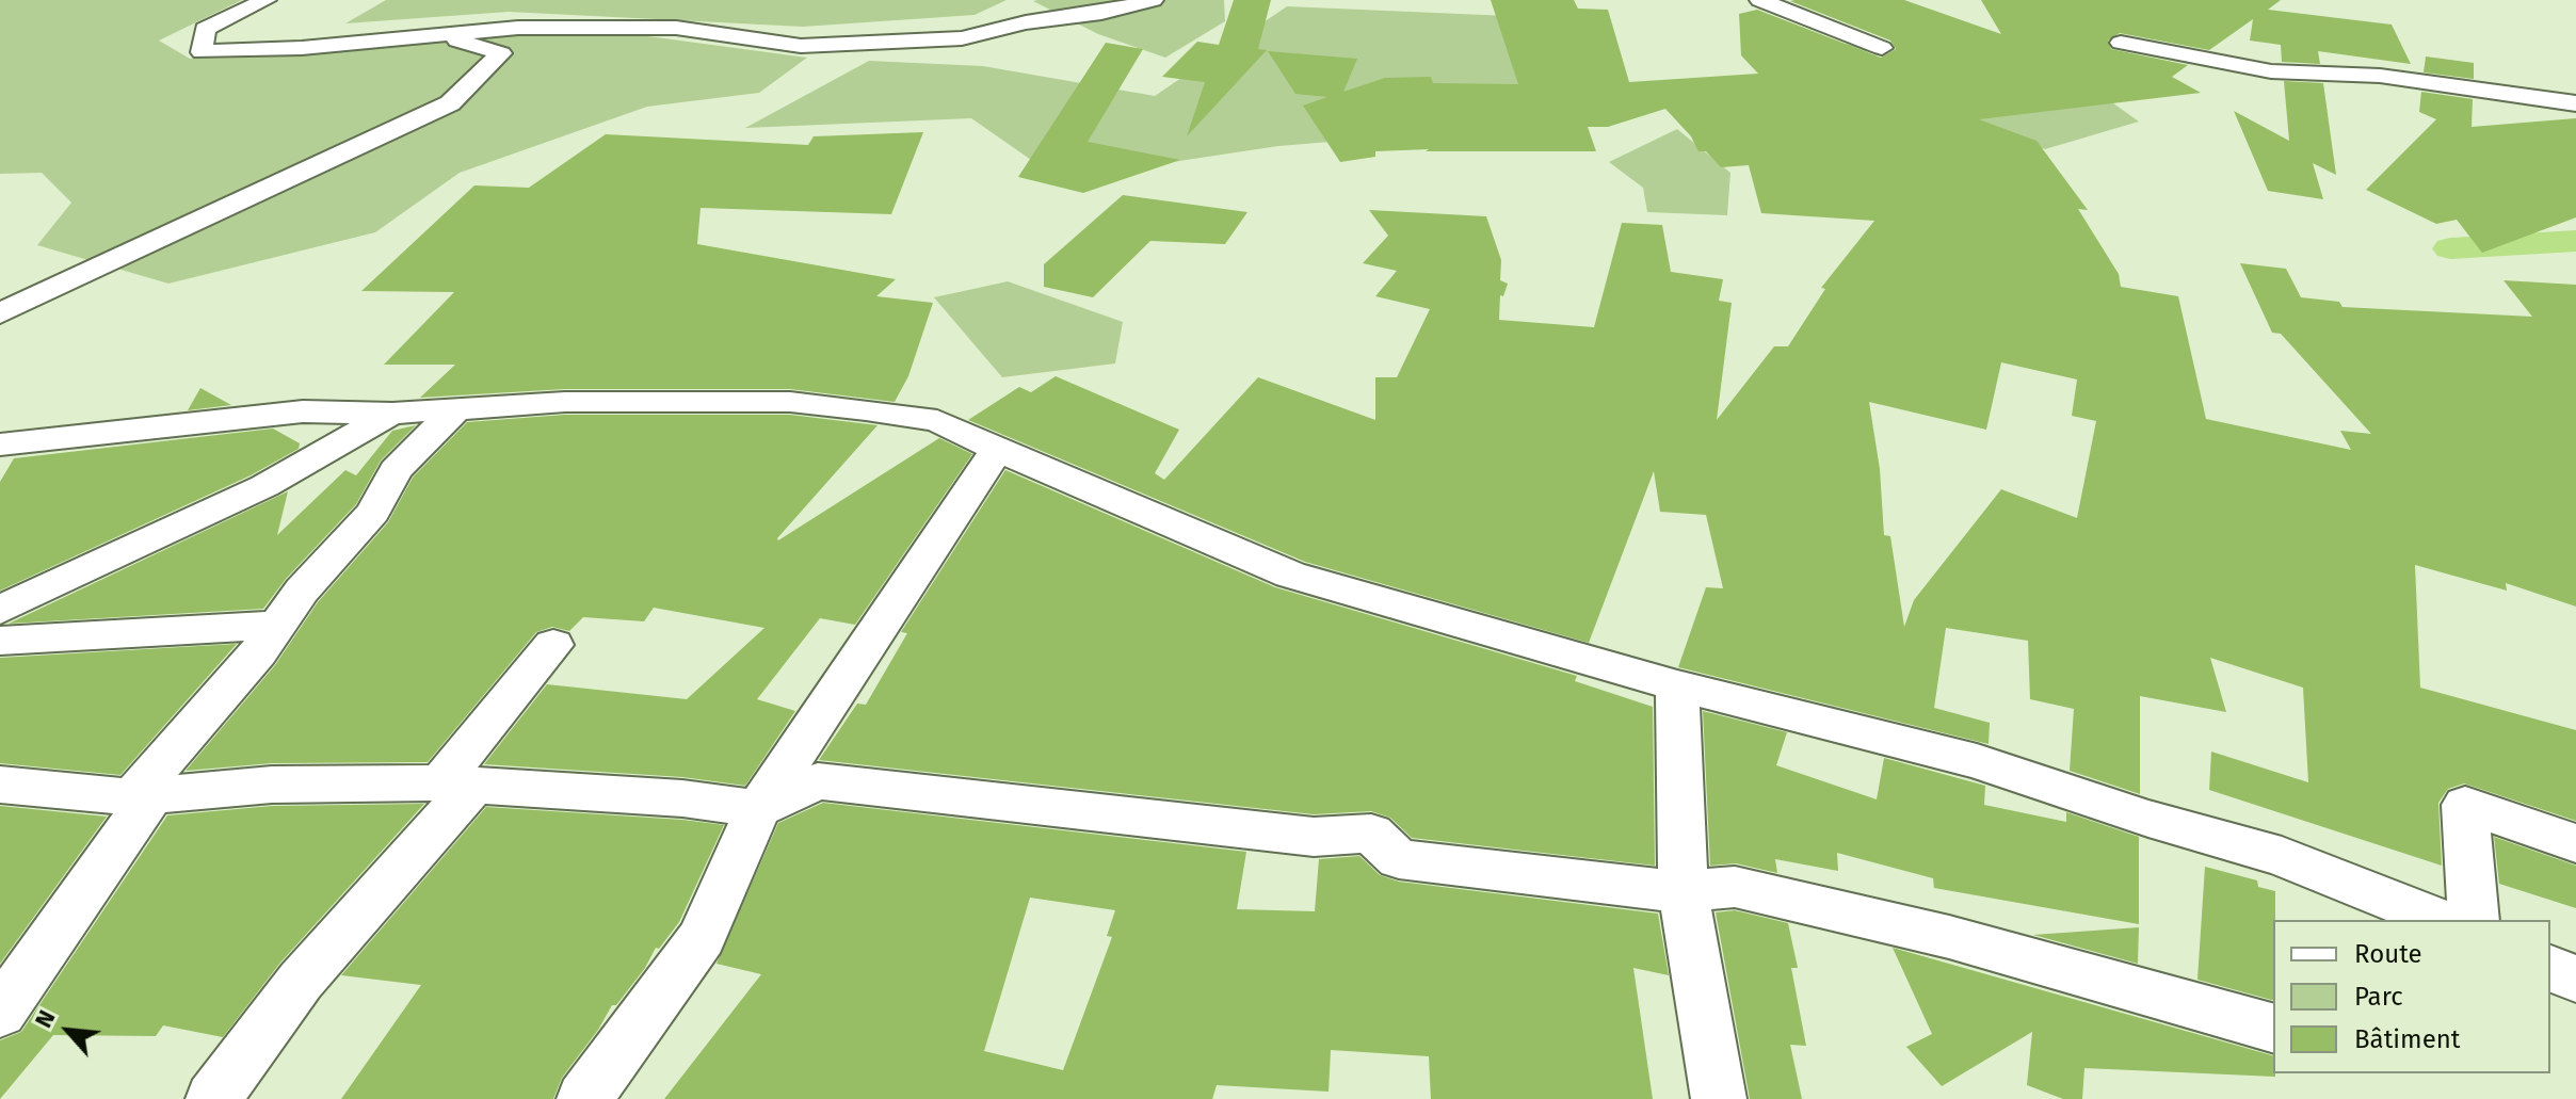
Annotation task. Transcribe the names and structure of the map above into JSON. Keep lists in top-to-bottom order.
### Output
{
  "legend": ["Route", "Parc", "Bâtiment"],
  "north": "top left"
}
